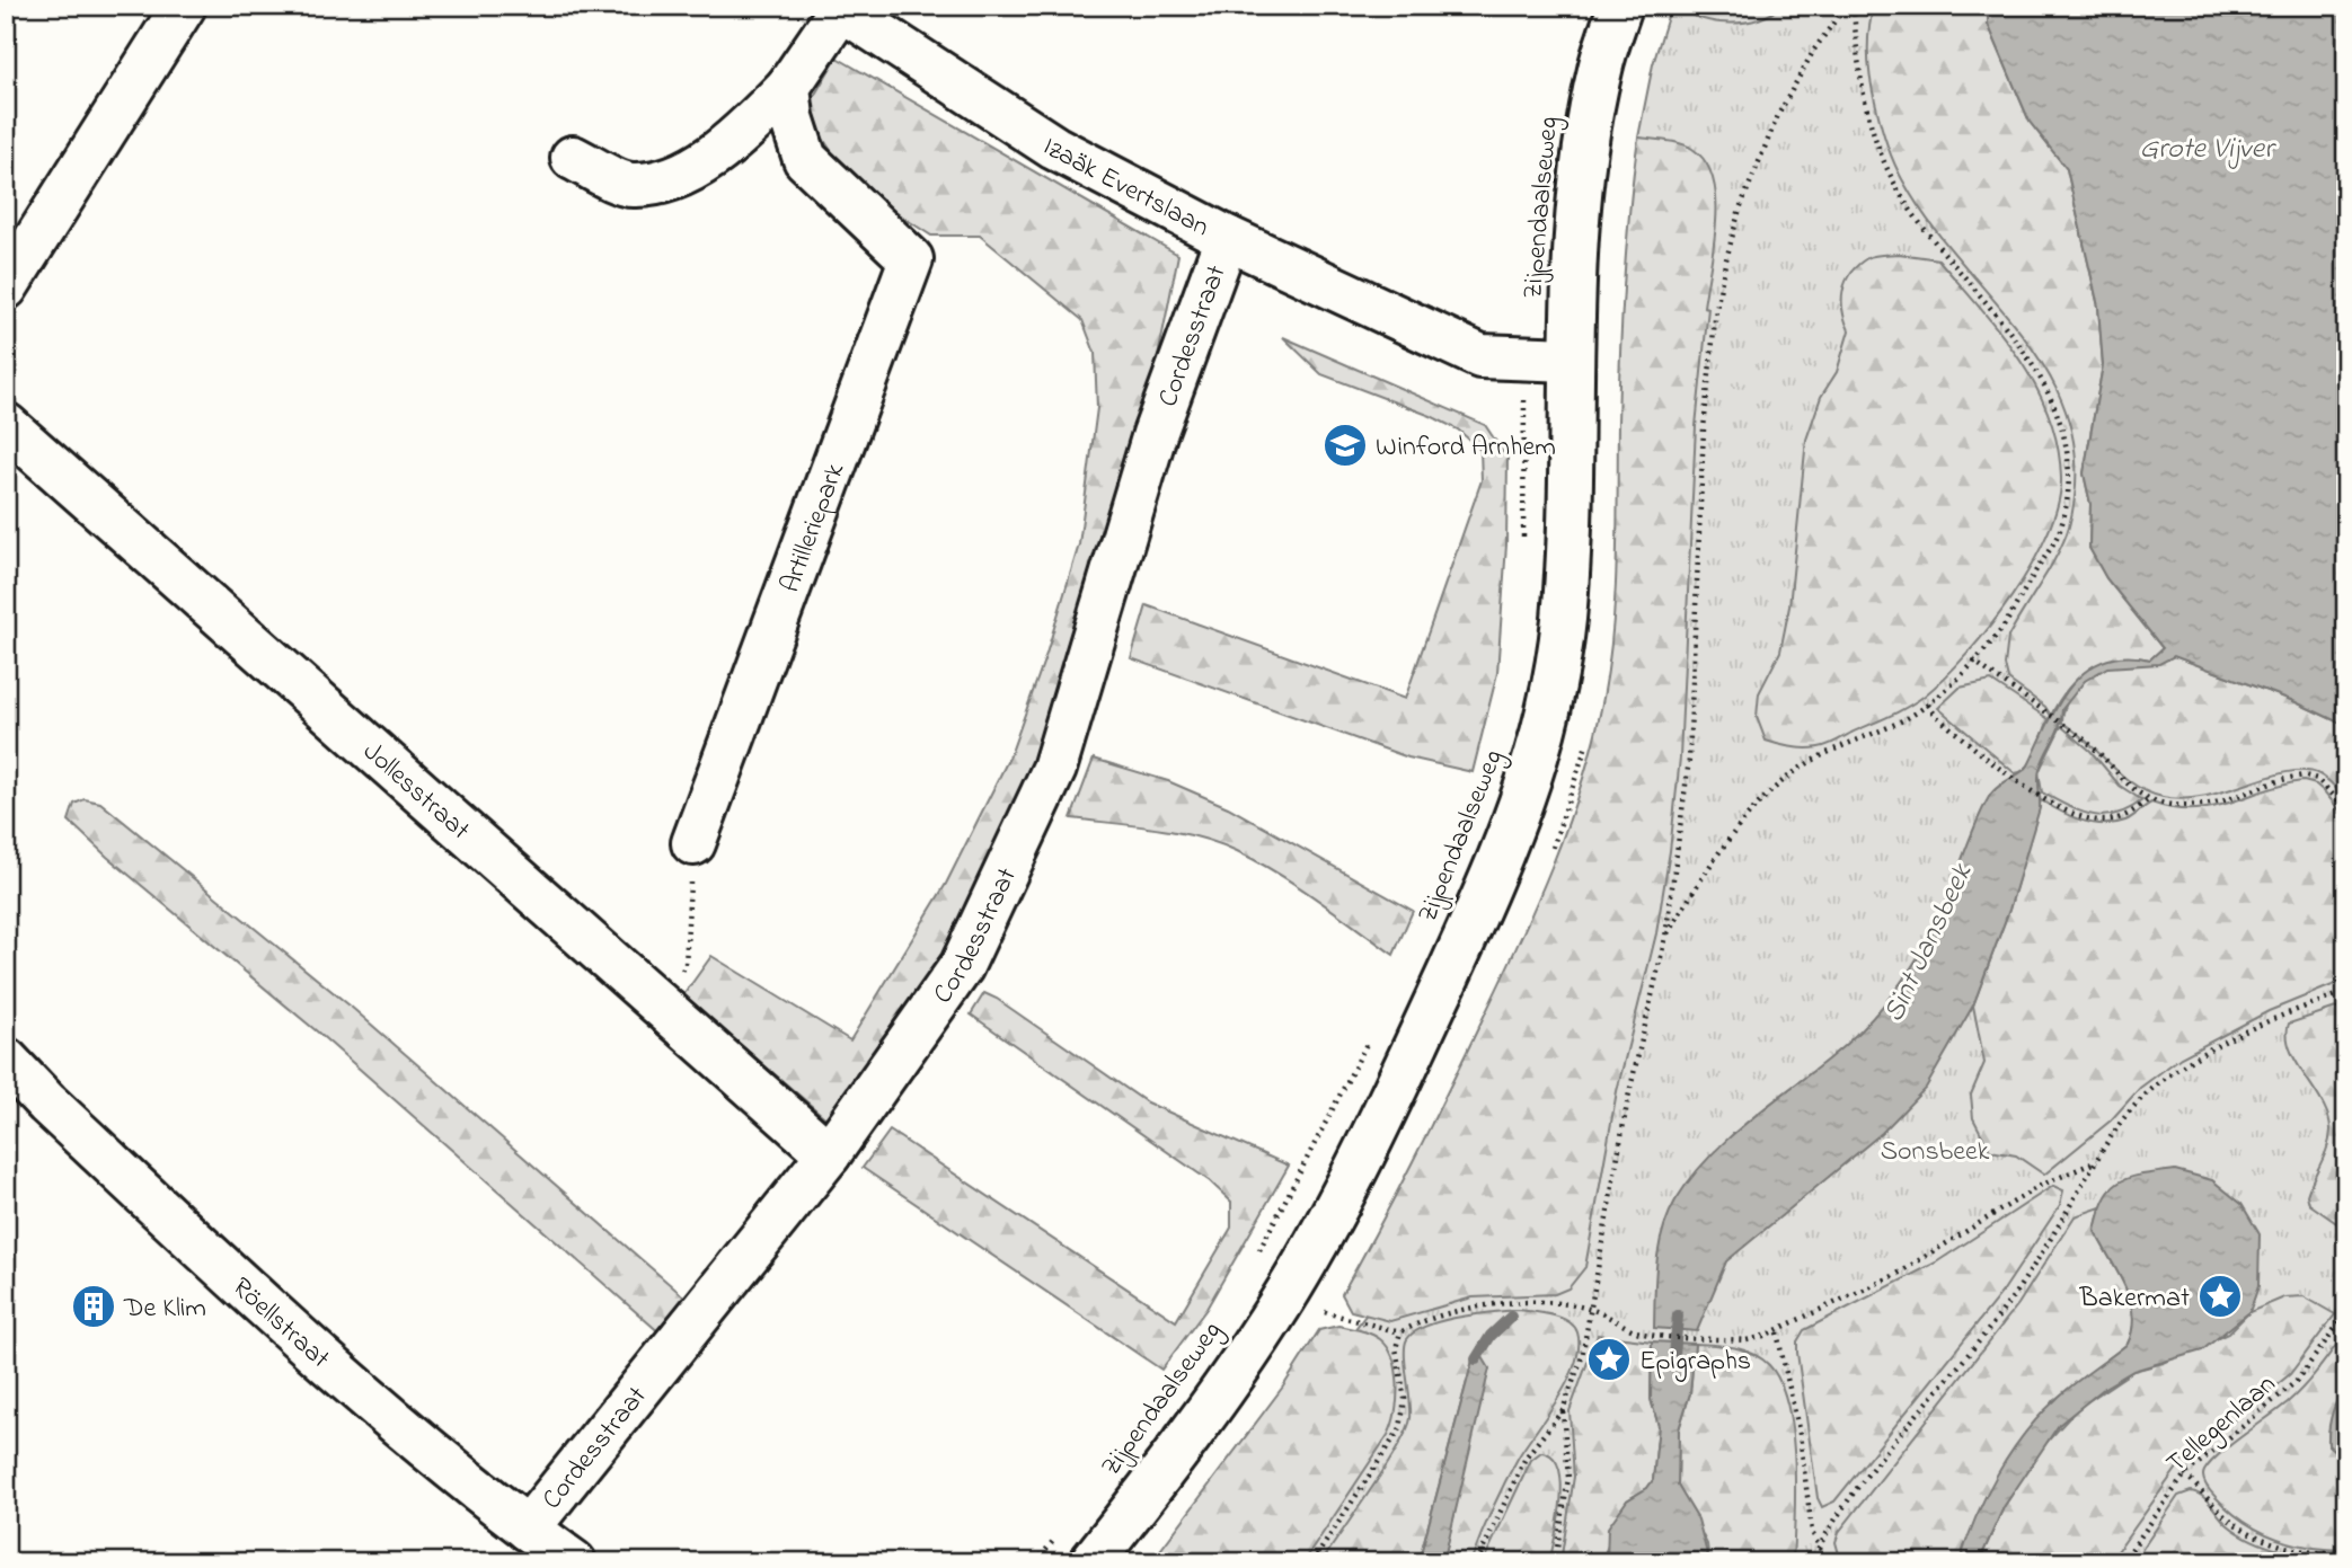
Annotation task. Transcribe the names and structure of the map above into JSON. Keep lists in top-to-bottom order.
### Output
{
  "streets": {
    "street": [
      "Izaäk Evertslaan",
      "Zijpendaalseweg",
      "Cordesstraat",
      "Artilleriepark",
      "Jollesstraat",
      "Röellstraat"
    ],
    "path": ["Tellegenlaan"]
  },
  "crossings": [
    ["Izaäk Evertslaan", "Zijpendaalseweg"],
    ["Izaäk Evertslaan", "Cordesstraat"],
    ["Cordesstraat", "Jollesstraat"],
    ["Cordesstraat", "Röellstraat"]
  ],
  "water": ["Grote Vijver", "Sint Jansbeek"],
  "parks": ["Sonsbeek"],
  "places": {
    "school or university": ["Winford Arnhem"],
    "place": ["Bakermat", "Epigraphs"],
    "building": ["De Klim"]
  }
}
